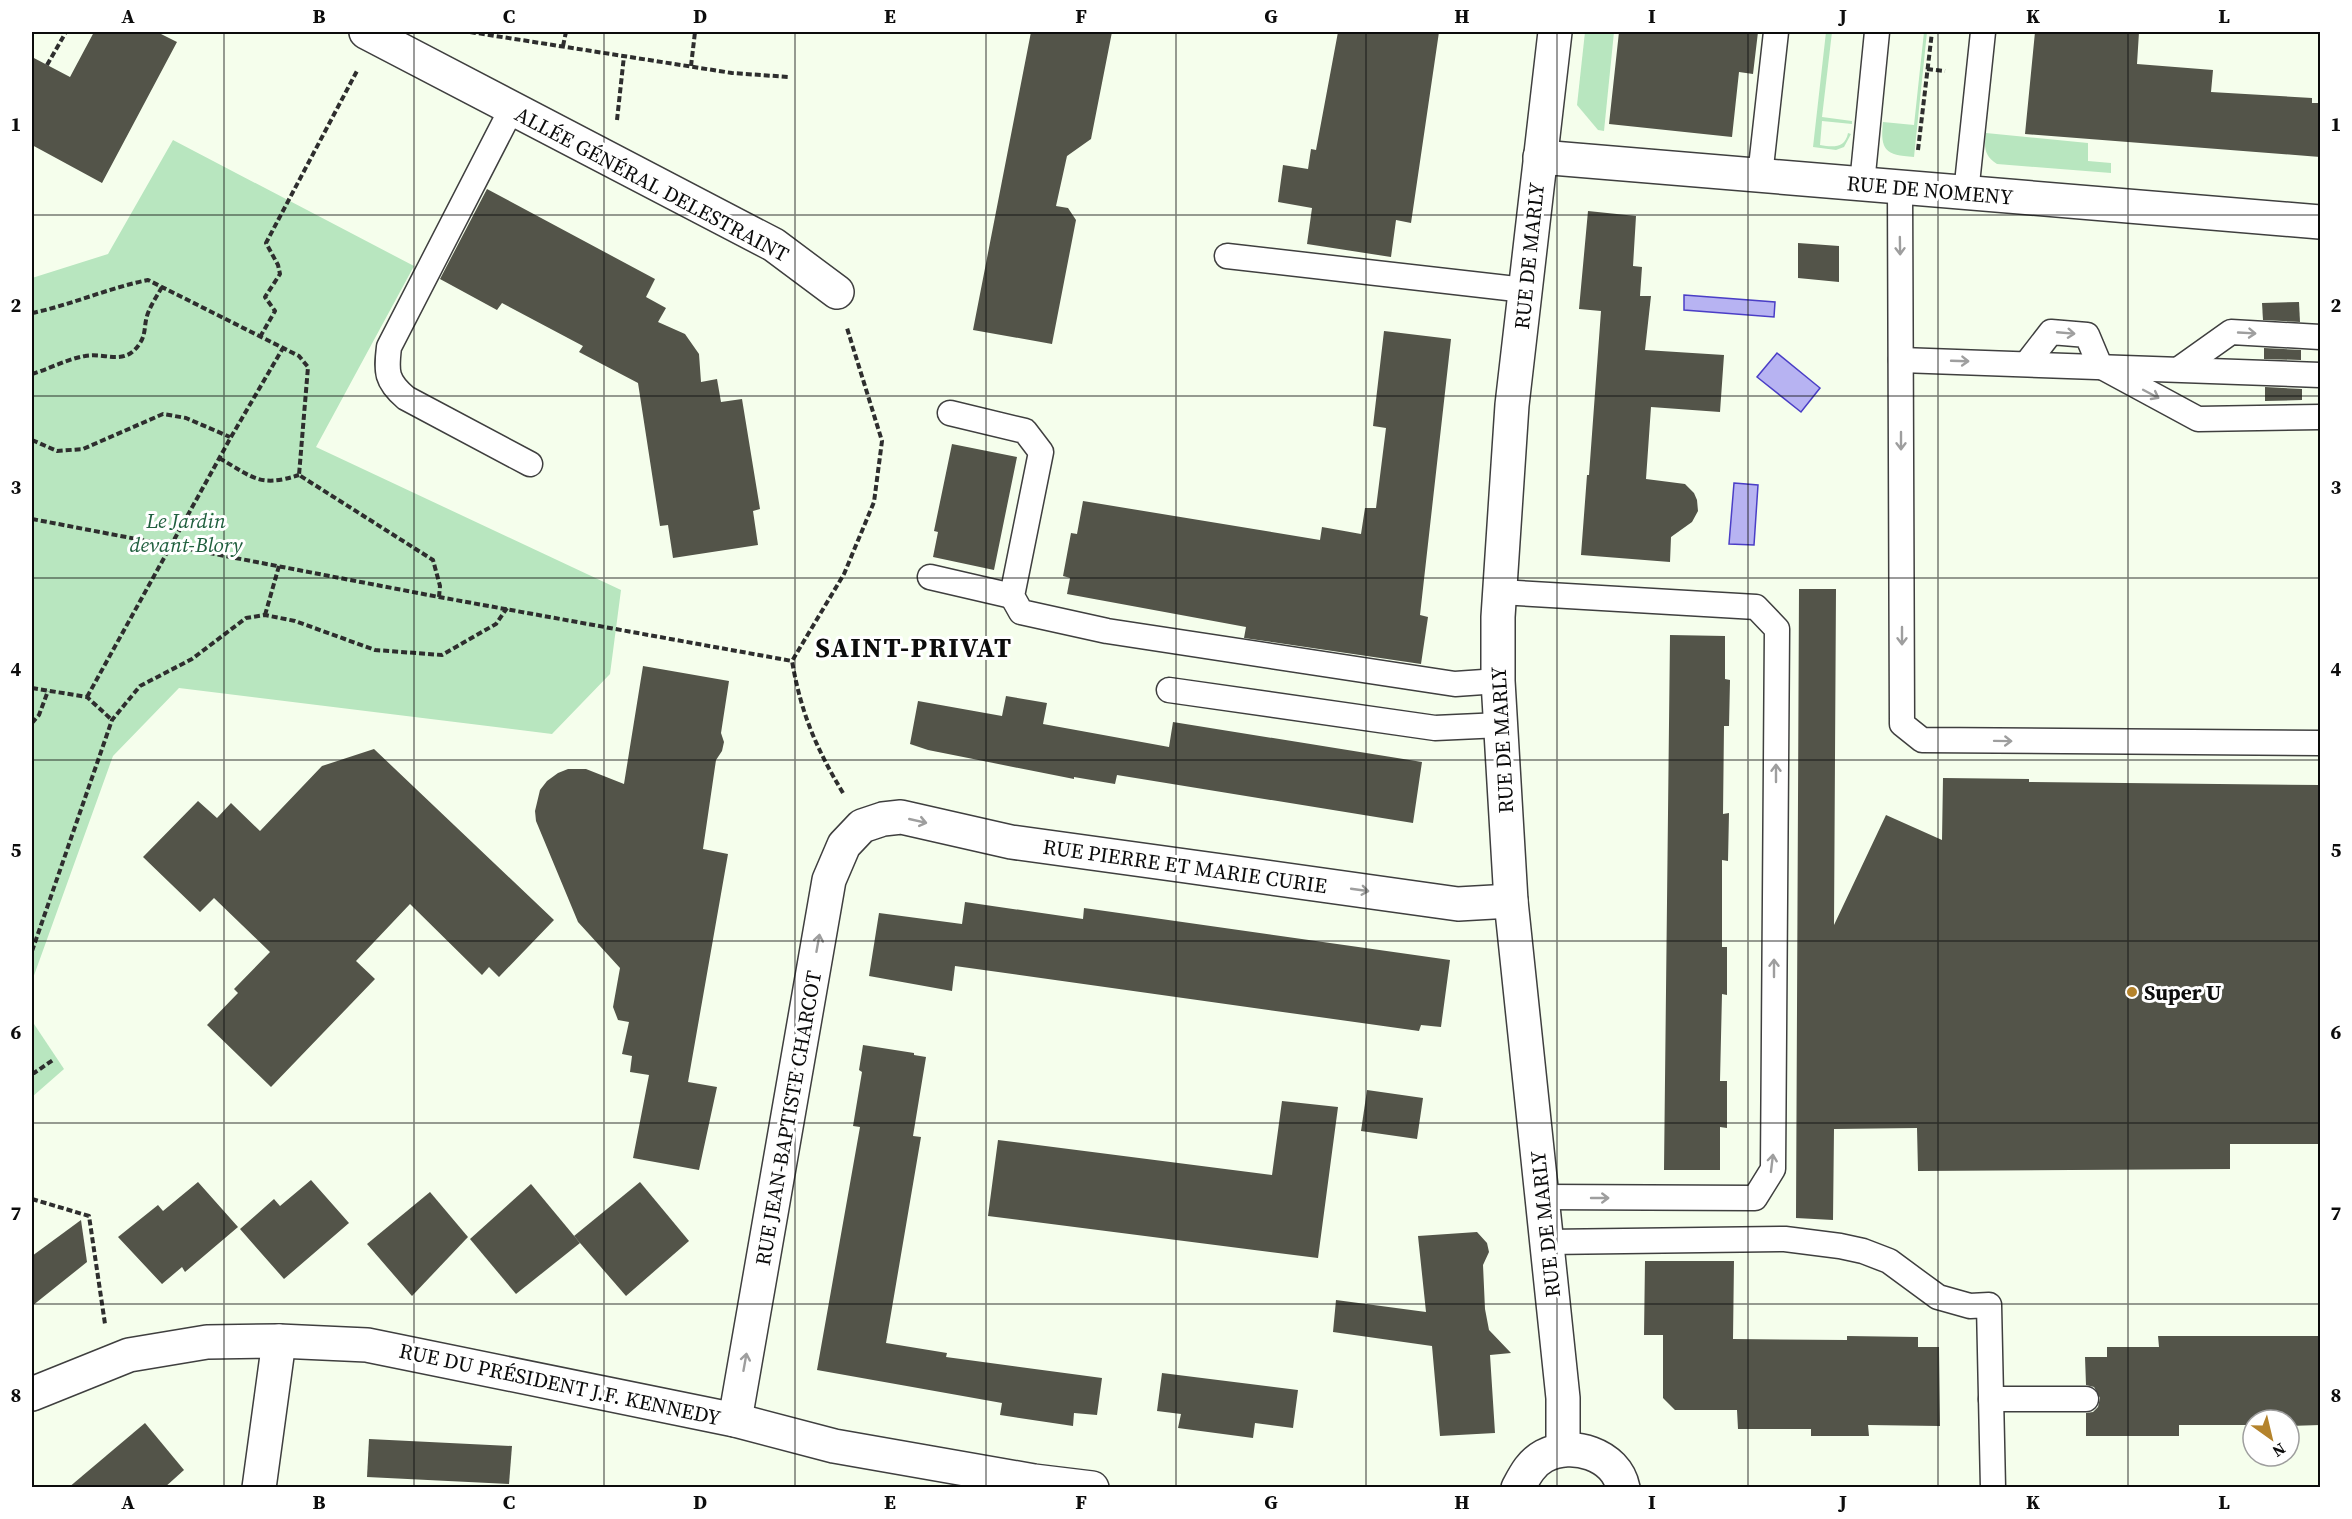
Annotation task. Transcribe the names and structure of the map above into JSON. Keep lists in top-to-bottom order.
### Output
{
  "streets": {
    "street": [
      "ALLÉE GÉNÉRAL DELESTRAINT",
      "RUE DE NOMENY",
      "RUE DE MARLY",
      "RUE PIERRE ET MARIE CURIE",
      "RUE JEAN-BAPTISTE CHARCOT",
      "RUE DU PRÉSIDENT J.F. KENNEDY"
    ]
  },
  "crossings": [
    ["RUE DE NOMENY", "RUE DE MARLY"],
    ["RUE DE MARLY", "RUE PIERRE ET MARIE CURIE"],
    ["RUE PIERRE ET MARIE CURIE", "RUE JEAN-BAPTISTE CHARCOT"],
    ["RUE JEAN-BAPTISTE CHARCOT", "RUE DU PRÉSIDENT J.F. KENNEDY"]
  ],
  "one_way": ["RUE PIERRE ET MARIE CURIE", "RUE JEAN-BAPTISTE CHARCOT"],
  "districts": ["SAINT-PRIVAT"],
  "parks": ["Le Jardin devant-Blory"],
  "places": ["Super U"],
  "north": "bottom right",
  "grid": {
    "columns": [
      "A",
      "B",
      "C",
      "D",
      "E",
      "F",
      "G",
      "H",
      "I",
      "J",
      "K",
      "L"
    ],
    "rows": [
      "1",
      "2",
      "3",
      "4",
      "5",
      "6",
      "7",
      "8"
    ]
  }
}
